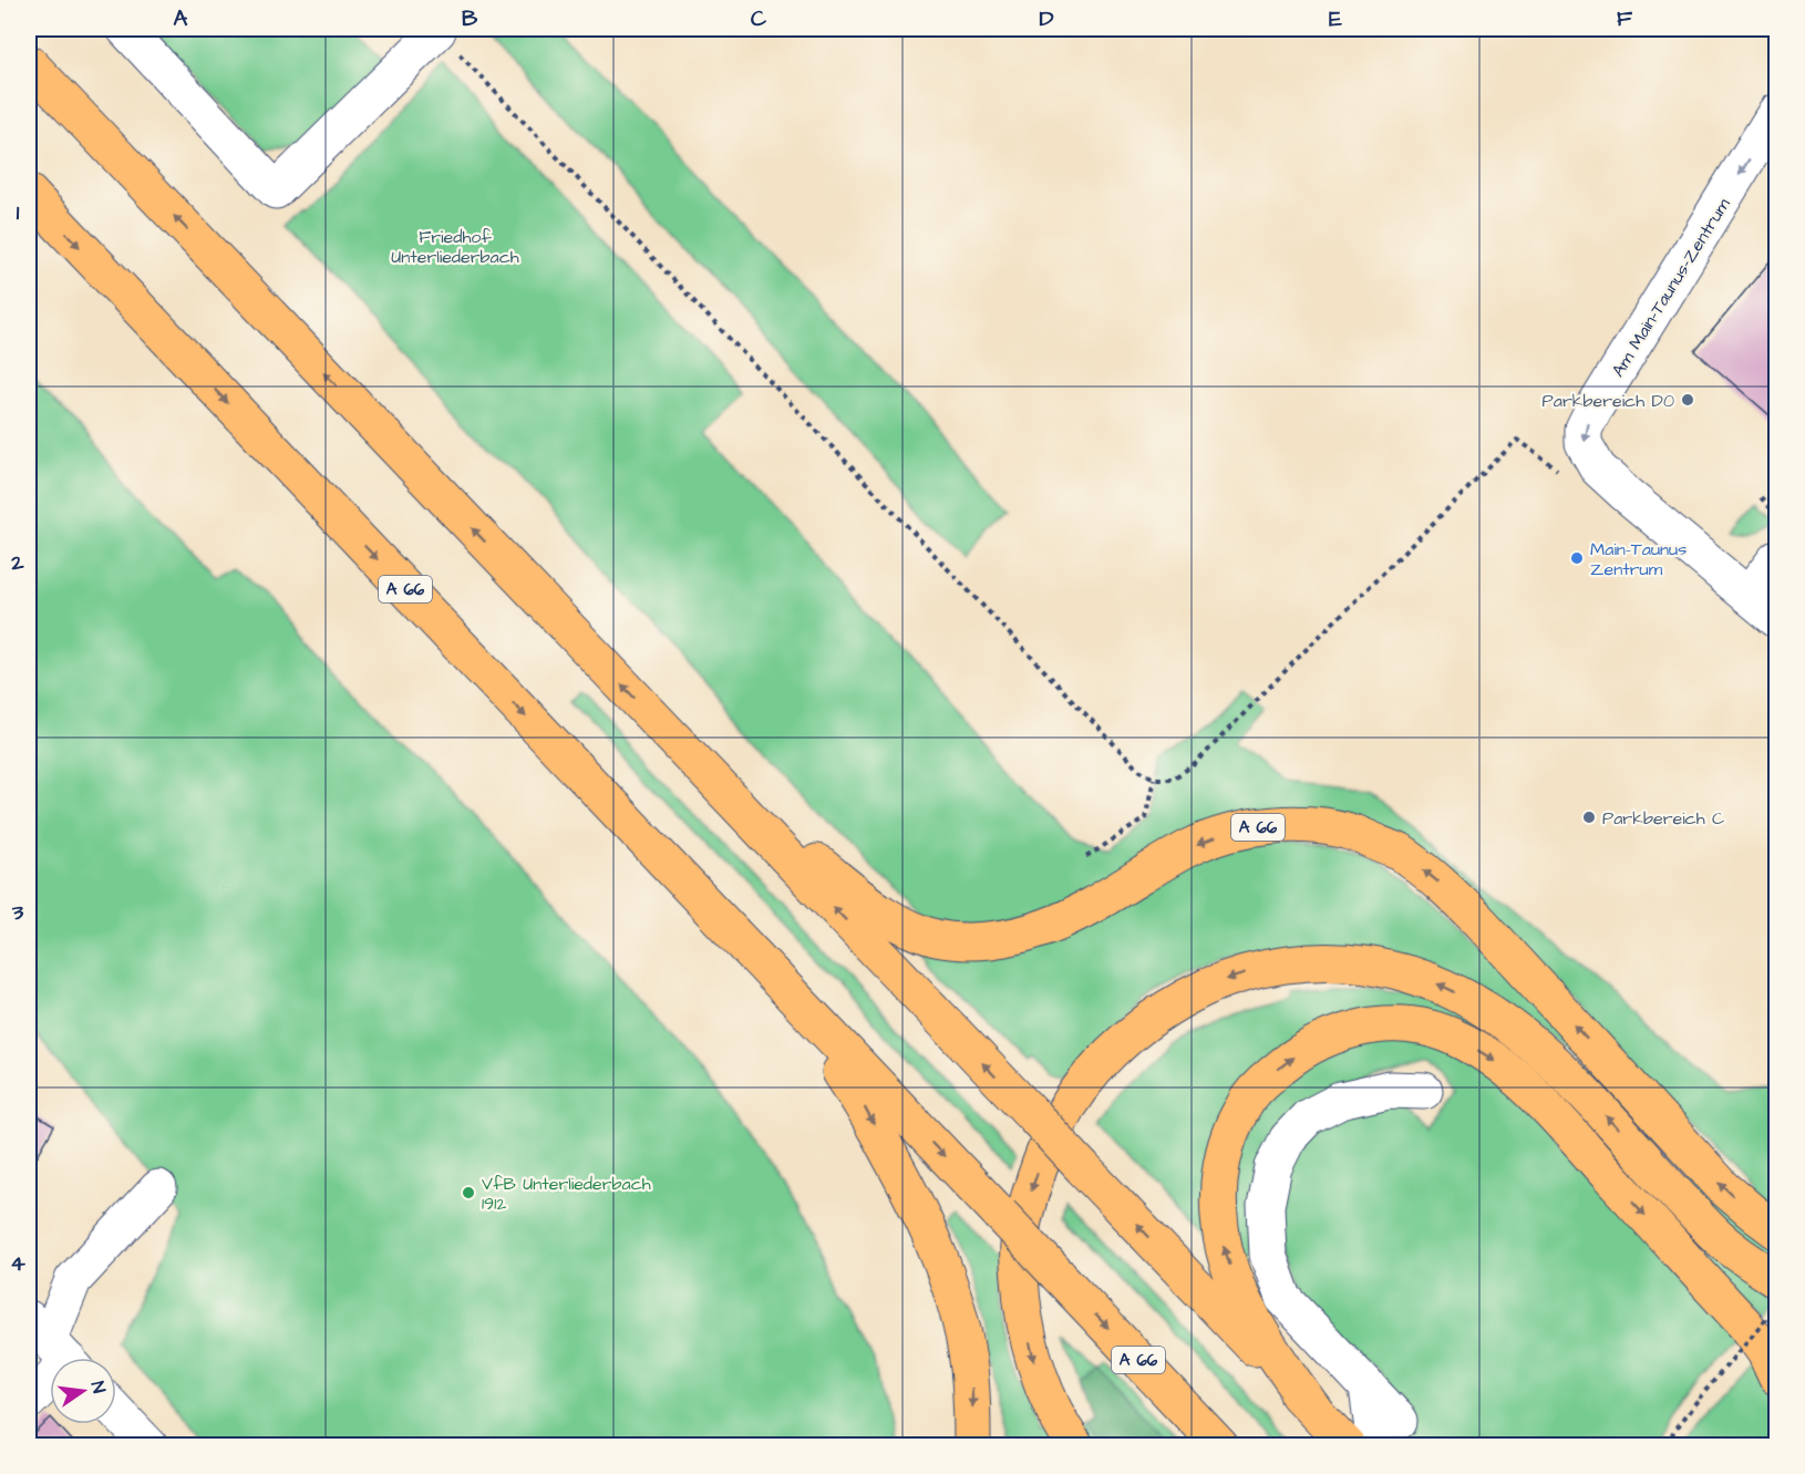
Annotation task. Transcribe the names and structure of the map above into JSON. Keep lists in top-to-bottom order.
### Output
{
  "streets": {
    "highway": ["A 66"],
    "street": ["Am Main-Taunus-Zentrum"]
  },
  "parks": ["Friedhof Unterliederbach"],
  "places": [
    "Parkbereich D0",
    "Main-Taunus Zentrum",
    "Parkbereich C",
    "VfB Unterliederbach 1912"
  ],
  "north": "right",
  "grid": {
    "columns": [
      "A",
      "B",
      "C",
      "D",
      "E",
      "F"
    ],
    "rows": [
      "1",
      "2",
      "3",
      "4"
    ]
  }
}
